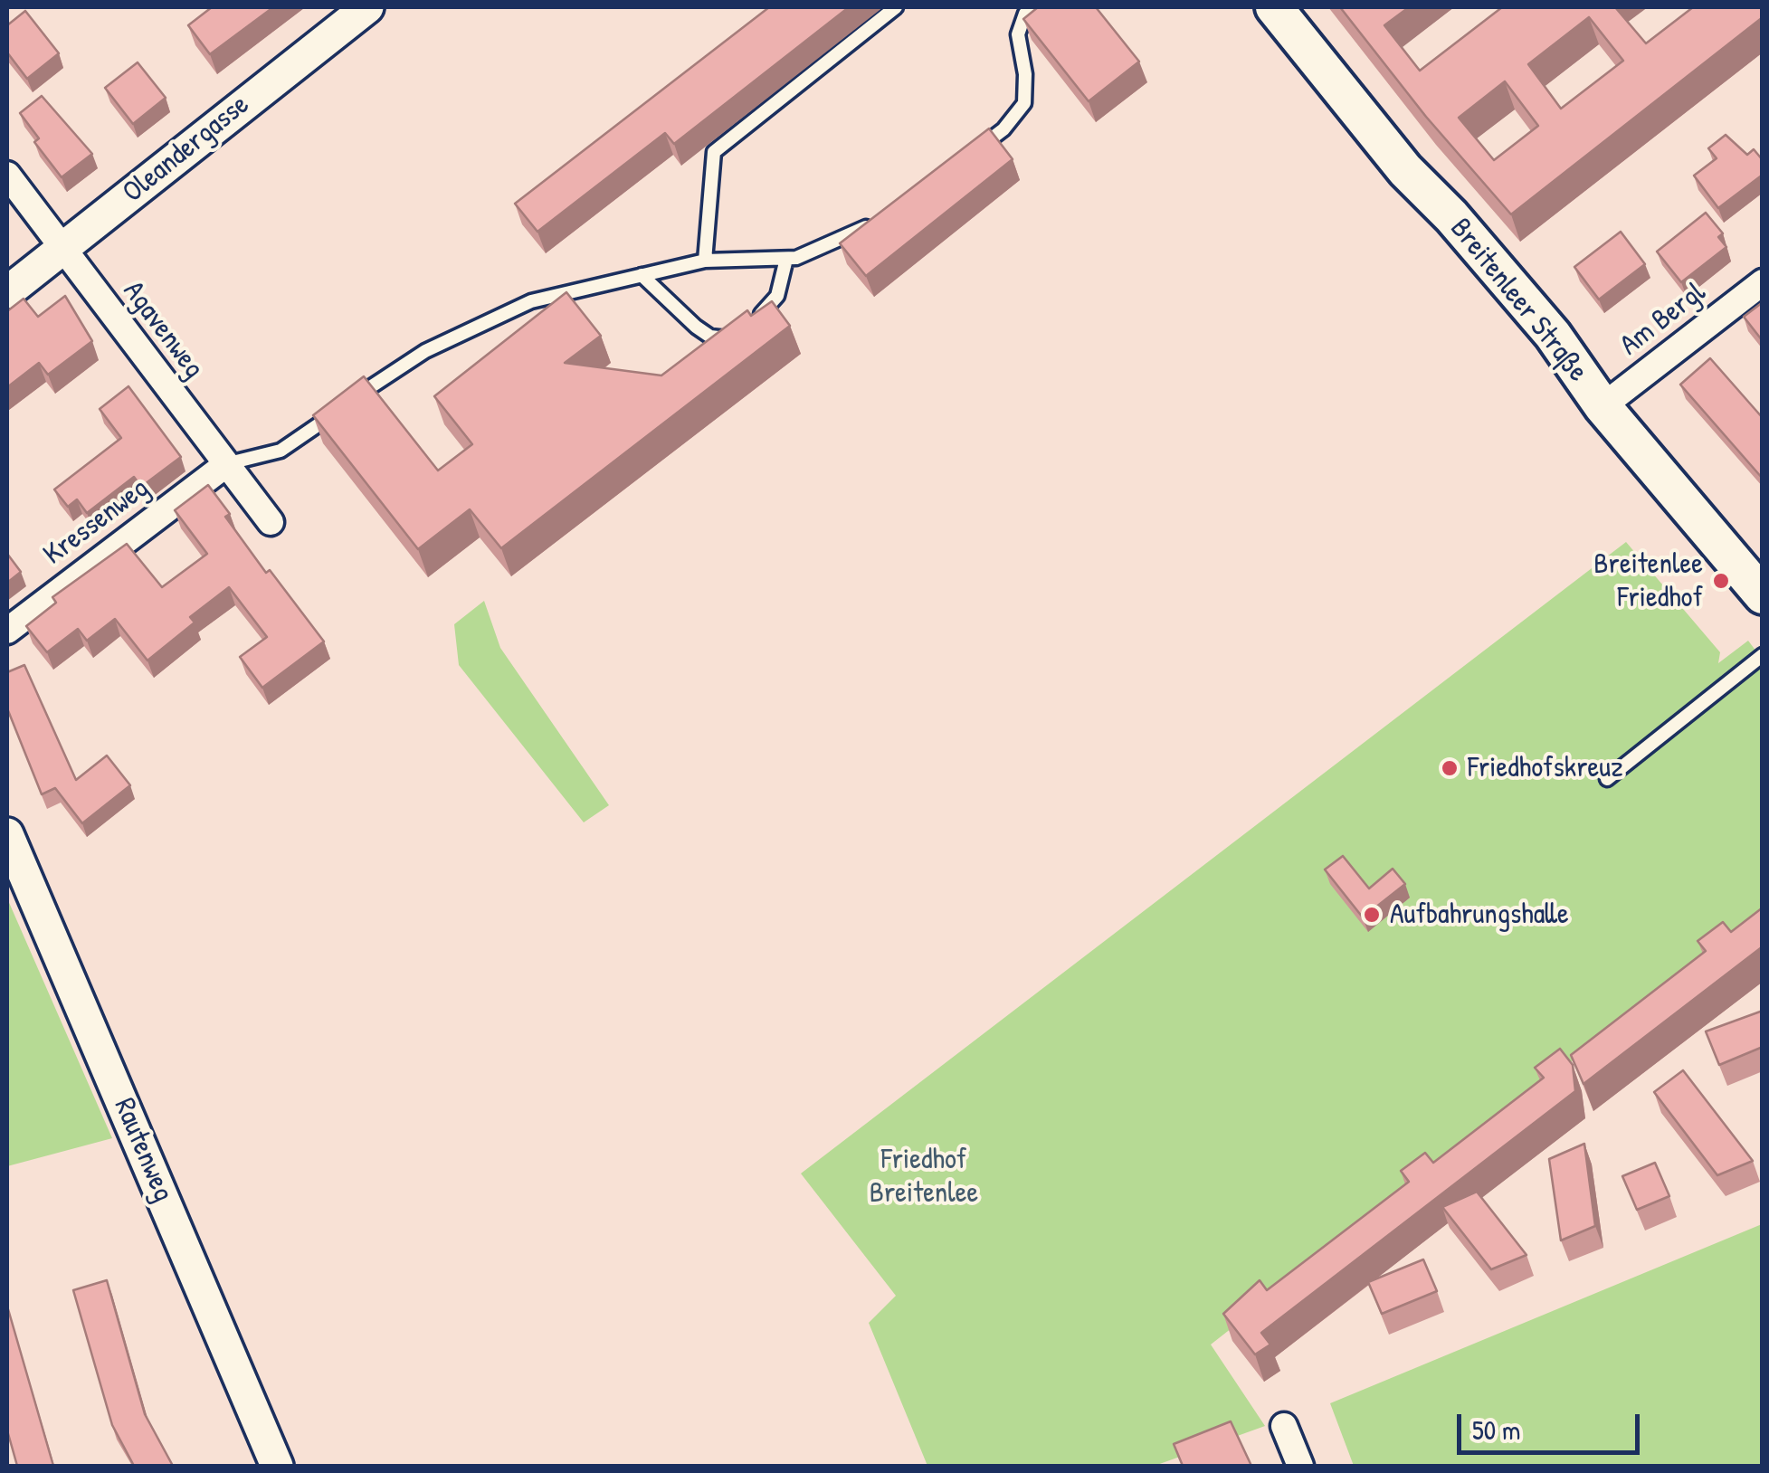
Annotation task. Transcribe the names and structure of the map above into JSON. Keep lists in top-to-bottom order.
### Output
{
  "streets": {
    "main road": ["Breitenleer Straße"],
    "street": [
      "Oleandergasse",
      "Am Bergl",
      "Agavenweg",
      "Kressenweg",
      "Rautenweg"
    ]
  },
  "crossings": [
    ["Oleandergasse", "Agavenweg"],
    ["Breitenleer Straße", "Am Bergl"],
    ["Agavenweg", "Kressenweg"]
  ],
  "parks": ["Friedhof Breitenlee"],
  "places": ["Breitenlee Friedhof", "Friedhofskreuz", "Aufbahrungshalle"],
  "scale_bar": "50 m"
}
